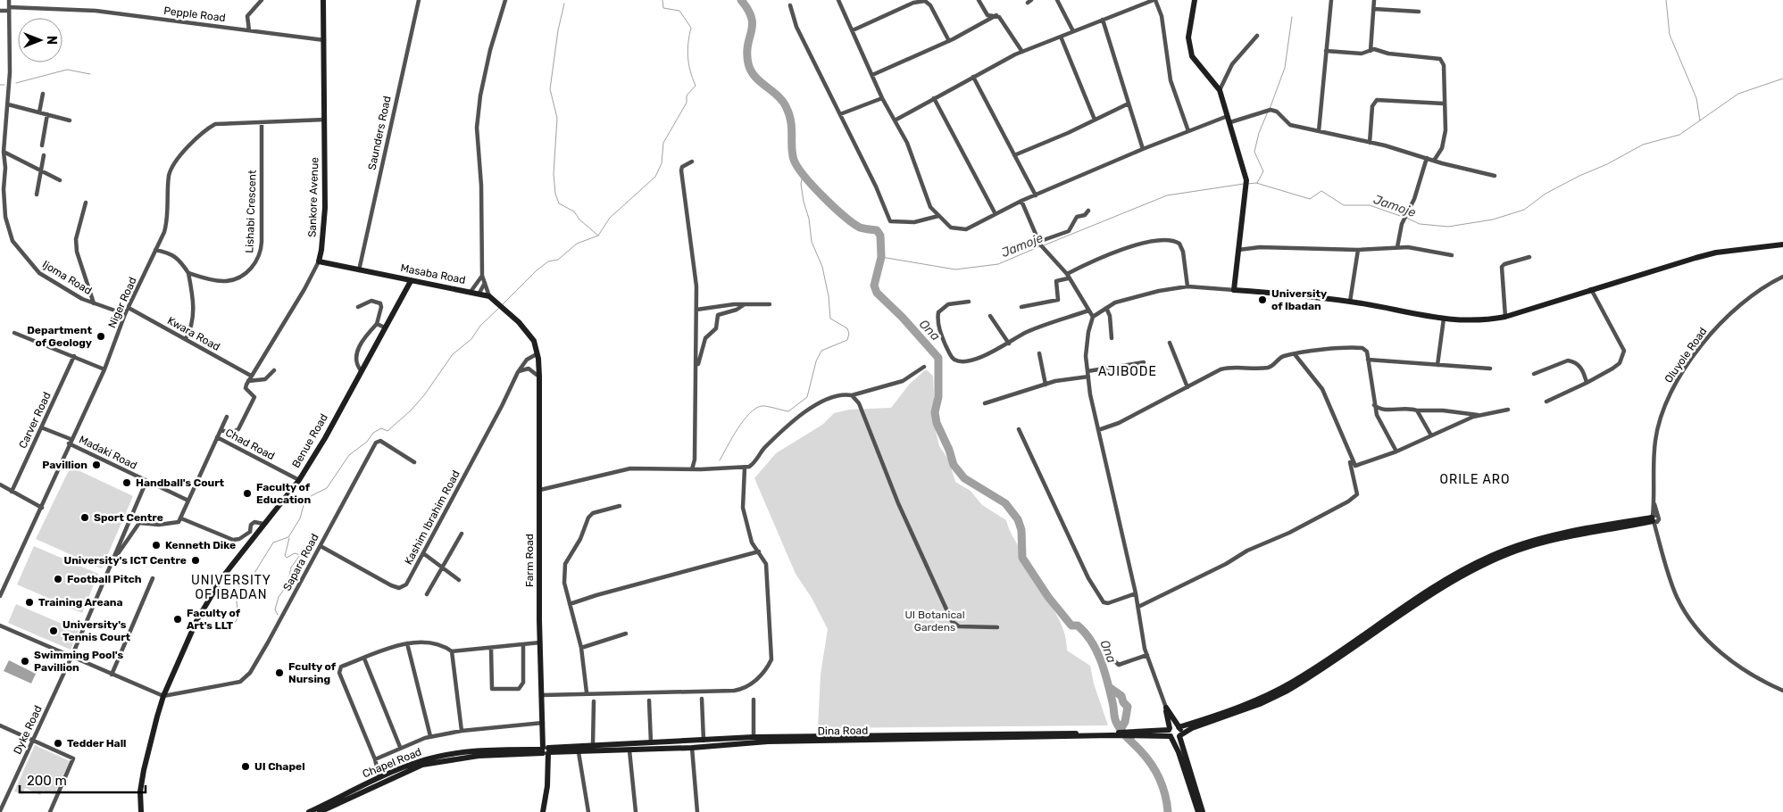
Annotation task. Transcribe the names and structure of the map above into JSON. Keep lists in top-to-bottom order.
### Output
{
  "streets": {
    "street": [
      "Pepple Road",
      "Saunders Road",
      "Sankore Avenue",
      "Lishabi Crescent",
      "Masaba Road",
      "Ijoma Road",
      "Niger Road",
      "Kwara Road",
      "Oluyole Road",
      "Carver Road",
      "Benue Road",
      "Chad Road",
      "Madaki Road",
      "Kashim Ibrahim Road",
      "Farm Road",
      "Sapara Road",
      "Dyke Road",
      "Dina Road",
      "Chapel Road"
    ]
  },
  "crossings": [
    ["Pepple Road", "Sankore Avenue"],
    ["Pepple Road", "Ijoma Road"],
    ["Saunders Road", "Masaba Road"],
    ["Sankore Avenue", "Masaba Road"],
    ["Sankore Avenue", "Niger Road"],
    ["Sankore Avenue", "Kwara Road"],
    ["Lishabi Crescent", "Niger Road"],
    ["Masaba Road", "Benue Road"],
    ["Masaba Road", "Farm Road"],
    ["Ijoma Road", "Niger Road"],
    ["Niger Road", "Kwara Road"],
    ["Niger Road", "Madaki Road"],
    ["Carver Road", "Madaki Road"],
    ["Benue Road", "Chad Road"],
    ["Benue Road", "Sapara Road"],
    ["Kashim Ibrahim Road", "Farm Road"],
    ["Kashim Ibrahim Road", "Sapara Road"],
    ["Farm Road", "Dina Road"],
    ["Farm Road", "Chapel Road"],
    ["Dina Road", "Chapel Road"]
  ],
  "districts": ["AJIBODE", "ORILE ARO", "UNIVERSITY OF IBADAN"],
  "water": ["Jamoje", "Ona"],
  "parks": ["UI Botanical Gardens"],
  "places": [
    "University of Ibadan",
    "Department of Geology",
    "Pavillion",
    "Handball's Court",
    "Faculty of Education",
    "Sport Centre",
    "Kenneth Dike",
    "University's ICT Centre",
    "Football Pitch",
    "Training Areana",
    "Faculty of Art's LLT",
    "University's Tennis Court",
    "Swimming Pool's Pavillion",
    "Fculty of Nursing",
    "Tedder Hall",
    "UI Chapel"
  ],
  "scale_bar": "200 m",
  "north": "right"
}
